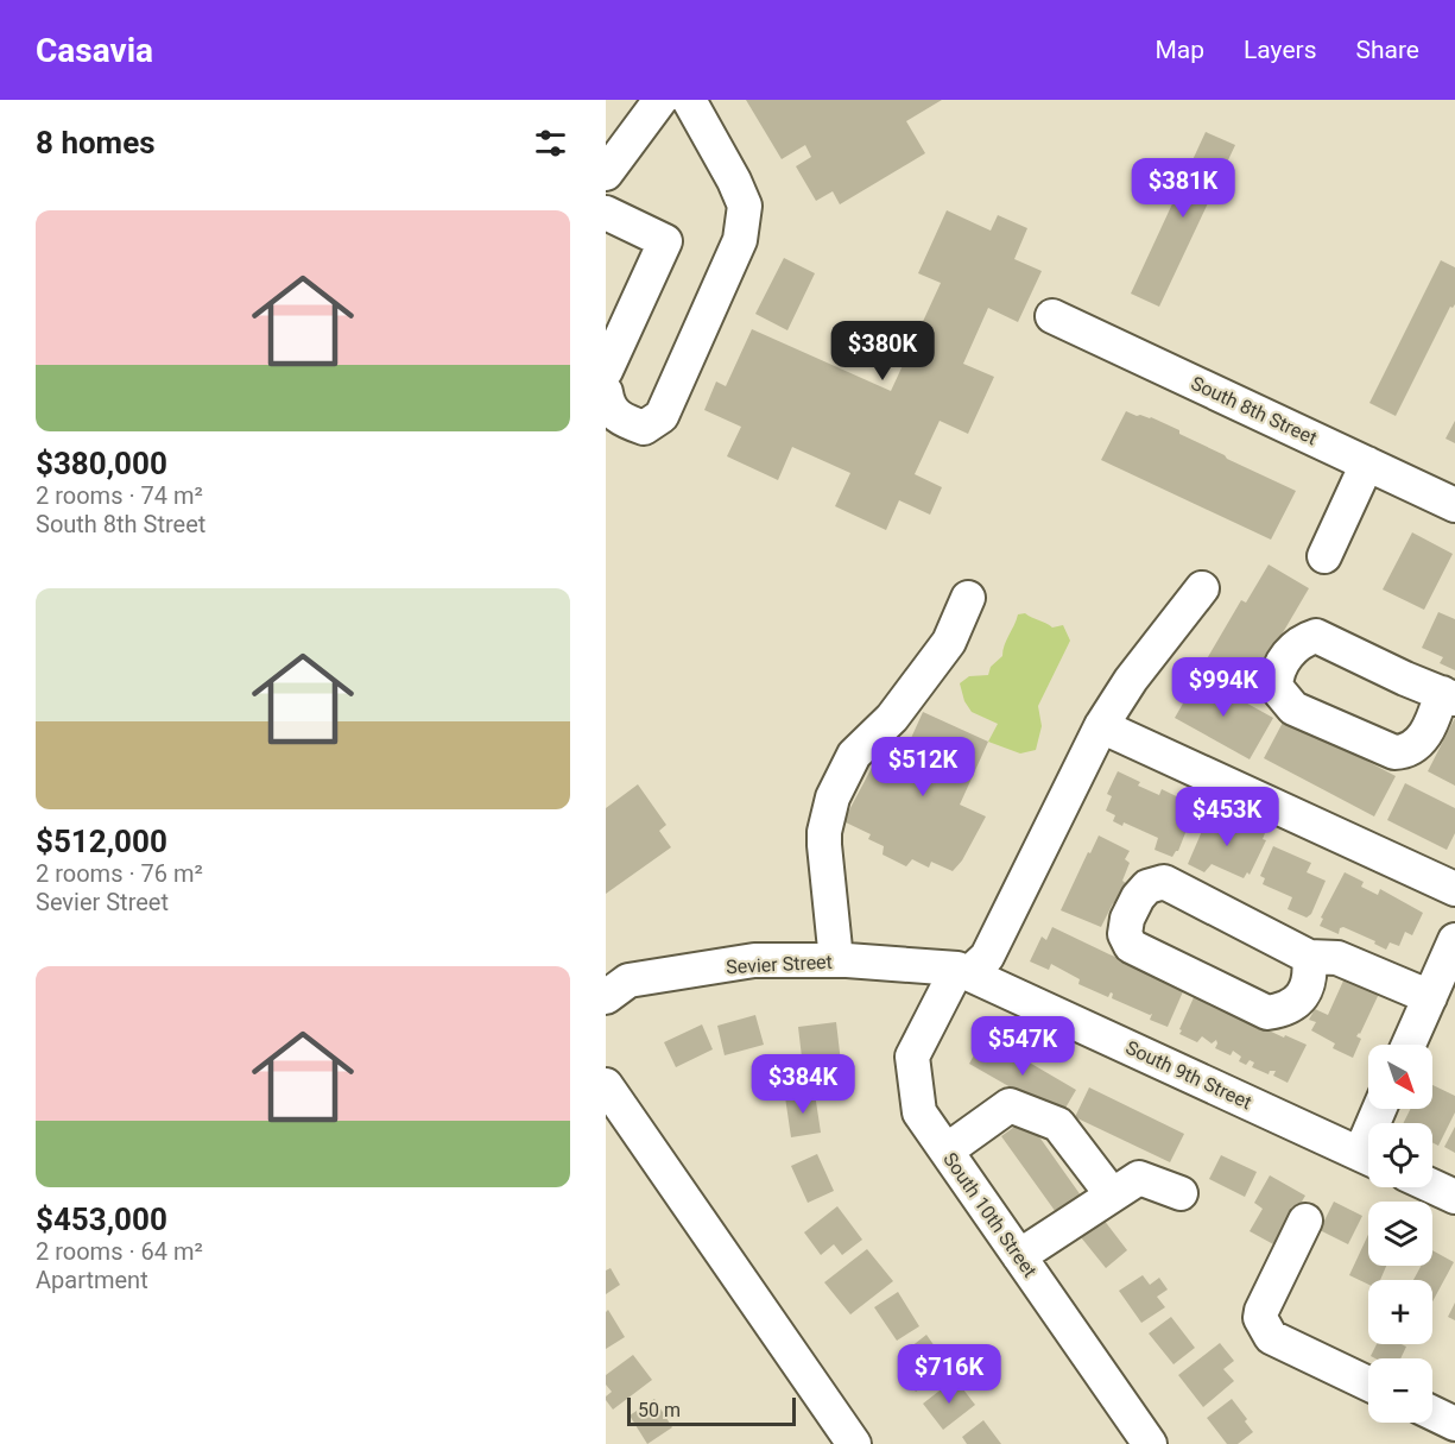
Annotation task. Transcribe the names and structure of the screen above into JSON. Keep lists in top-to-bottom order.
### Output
{
  "streets": {
    "street": [
      "South 8th Street",
      "Sevier Street",
      "South 9th Street",
      "South 10th Street"
    ]
  },
  "crossings": [
    ["Sevier Street", "South 9th Street"],
    ["Sevier Street", "South 10th Street"],
    ["South 9th Street", "South 10th Street"]
  ],
  "scale_bar": "50 m",
  "north": "bottom right",
  "page": {
    "header": "Casavia",
    "nav": ["Map", "Layers", "Share"],
    "heading": "8 homes",
    "price": [
      "$381K",
      "$380K",
      "$994K",
      "$512K",
      "$453K",
      "$547K",
      "$384K",
      "$716K"
    ],
    "list": [
      {
        "name": "$380,000",
        "note": "2 rooms · 74 m² · South 8th Street"
      },
      {
        "name": "$512,000",
        "note": "2 rooms · 76 m² · Sevier Street"
      },
      {
        "name": "$453,000",
        "note": "2 rooms · 64 m² · Apartment"
      }
    ],
    "map_buttons": ["+", "−"],
    "scale": "50 m"
  }
}
